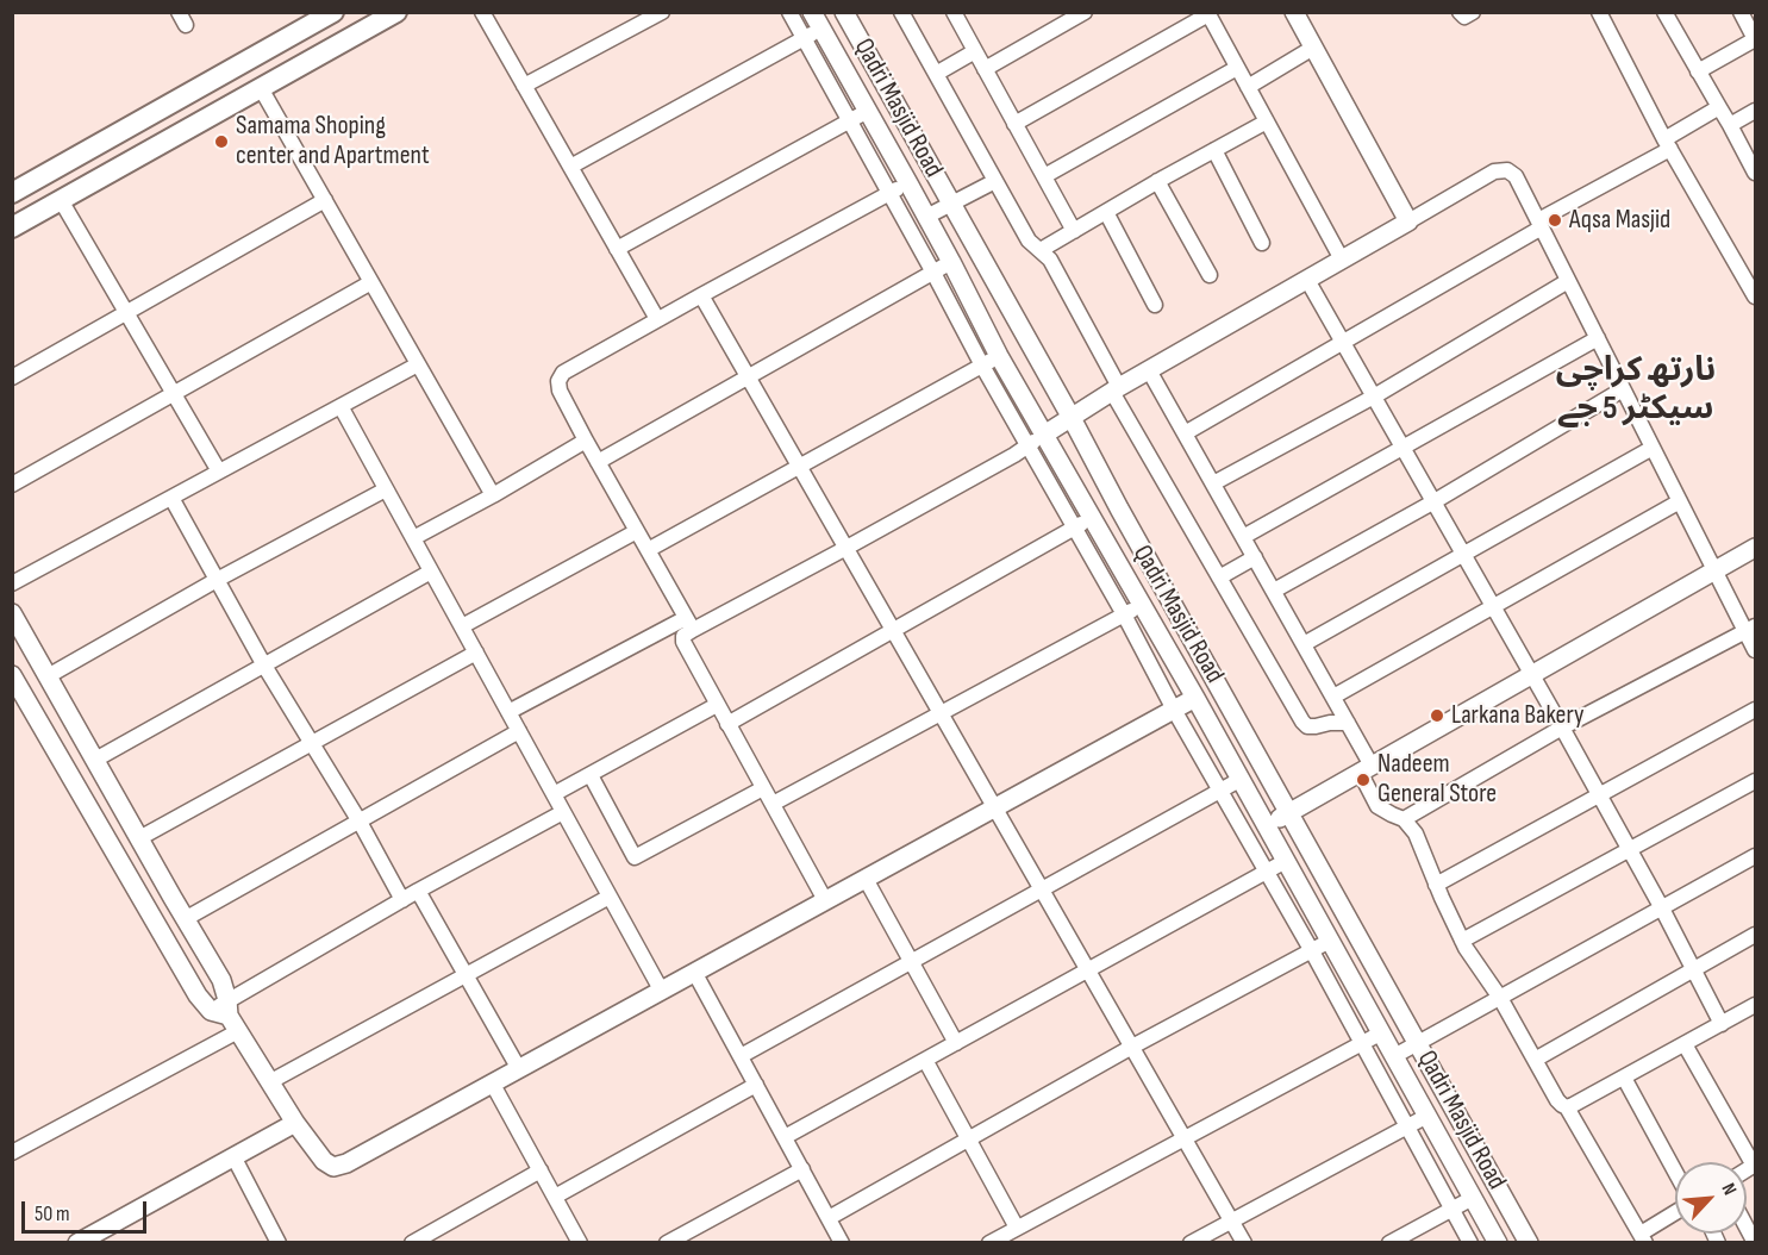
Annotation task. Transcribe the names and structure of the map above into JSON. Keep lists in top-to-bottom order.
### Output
{
  "streets": {
    "street": ["Qadri Masjid Road"]
  },
  "districts": ["نارتھ کراچی سیکٹر 5 جے"],
  "places": [
    "Samama Shoping center and Apartment",
    "Aqsa Masjid",
    "Larkana Bakery",
    "Nadeem General Store"
  ],
  "scale_bar": "50 m",
  "north": "top right"
}
